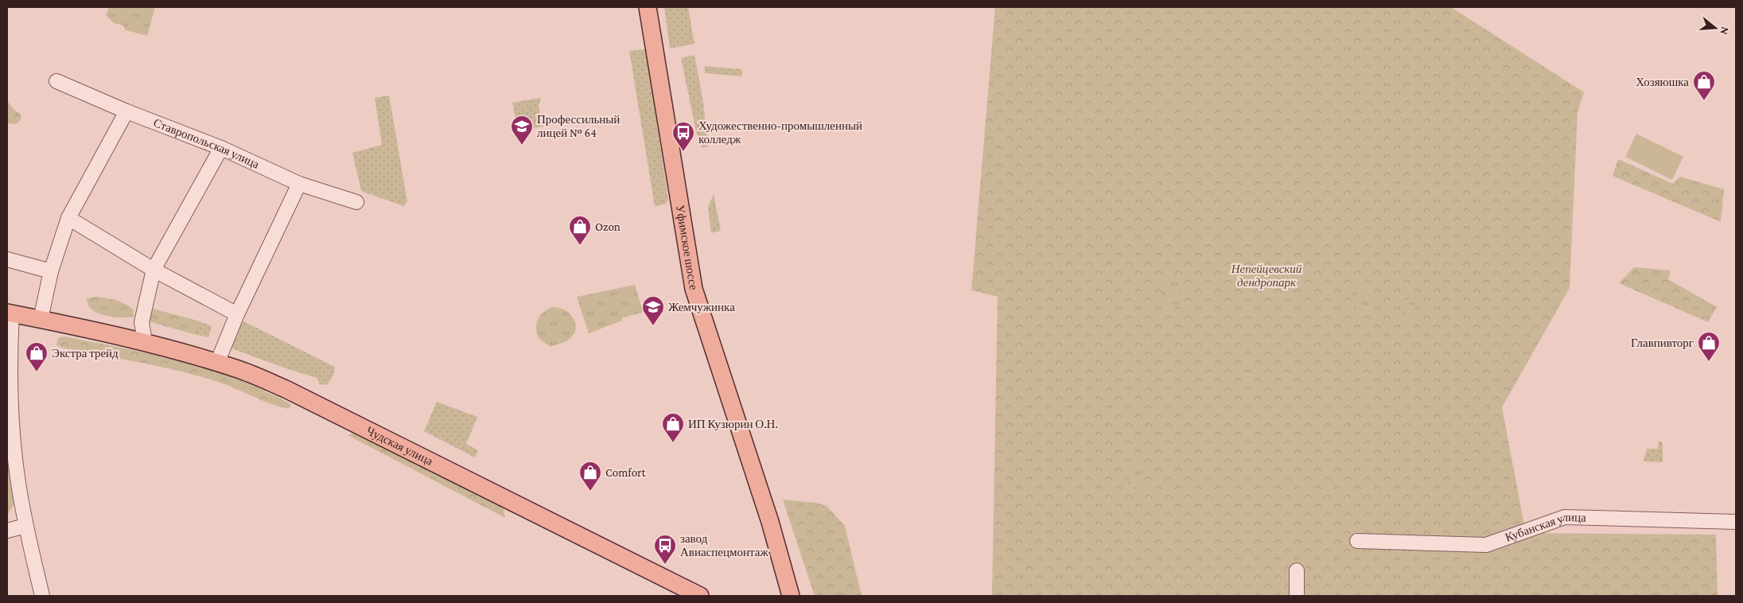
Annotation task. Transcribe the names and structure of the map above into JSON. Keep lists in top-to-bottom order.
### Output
{
  "streets": {
    "main road": ["Уфимское шоссе", "Чудская улица"],
    "street": ["Ставропольская улица", "Кубанская улица"]
  },
  "parks": ["Непейцевский дендропарк"],
  "places": {
    "shop": [
      "Хозяюшка",
      "Ozon",
      "Главпивторг",
      "Экстра трейд",
      "ИП Кузюрин О.Н.",
      "Comfort"
    ],
    "school or university": ["Профессильный лицей № 64", "Жемчужинка"],
    "bus stop": ["Художественно-промышленный колледж", "завод Авиаспецмонтаж"]
  },
  "north": "right"
}
